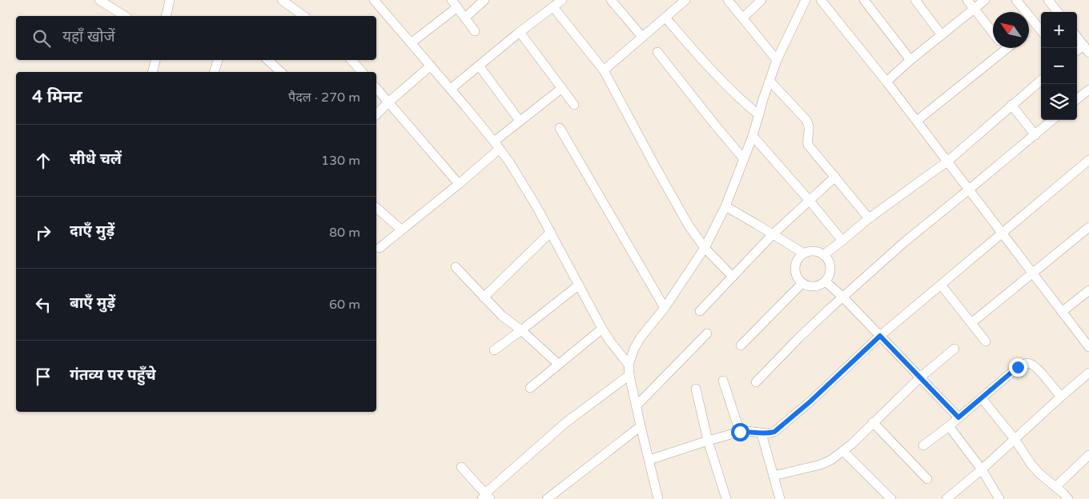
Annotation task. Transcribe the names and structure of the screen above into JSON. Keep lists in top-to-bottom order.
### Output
{
  "north": "top left",
  "page": {
    "map_buttons": ["+", "−"],
    "search": "यहाँ खोजें",
    "heading": ["4 मिनट", "पैदल · 270 m"],
    "list": [
      ["सीधे चलें", "130 m"],
      ["दाएँ मुड़ें", "80 m"],
      ["बाएँ मुड़ें", "60 m"],
      "गंतव्य पर पहुँचे"
    ]
  }
}
